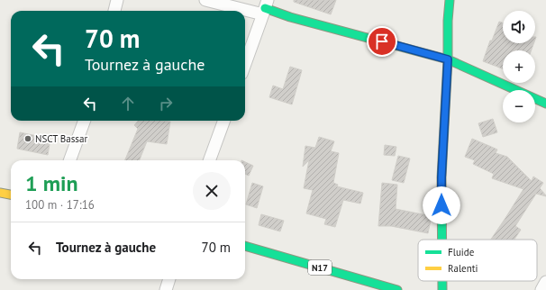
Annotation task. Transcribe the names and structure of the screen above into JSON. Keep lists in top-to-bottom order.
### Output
{
  "streets": {
    "street": ["N17"]
  },
  "places": ["NSCT Bassar"],
  "legend": ["Fluide", "Ralenti"],
  "page": {
    "map_buttons": ["+", "−"],
    "turn": ["70 m", "Tournez à gauche"],
    "heading": ["1 min", "100 m · 17:16"],
    "list": [
      {
        "name": "Tournez à gauche",
        "value": "70 m"
      }
    ]
  }
}
